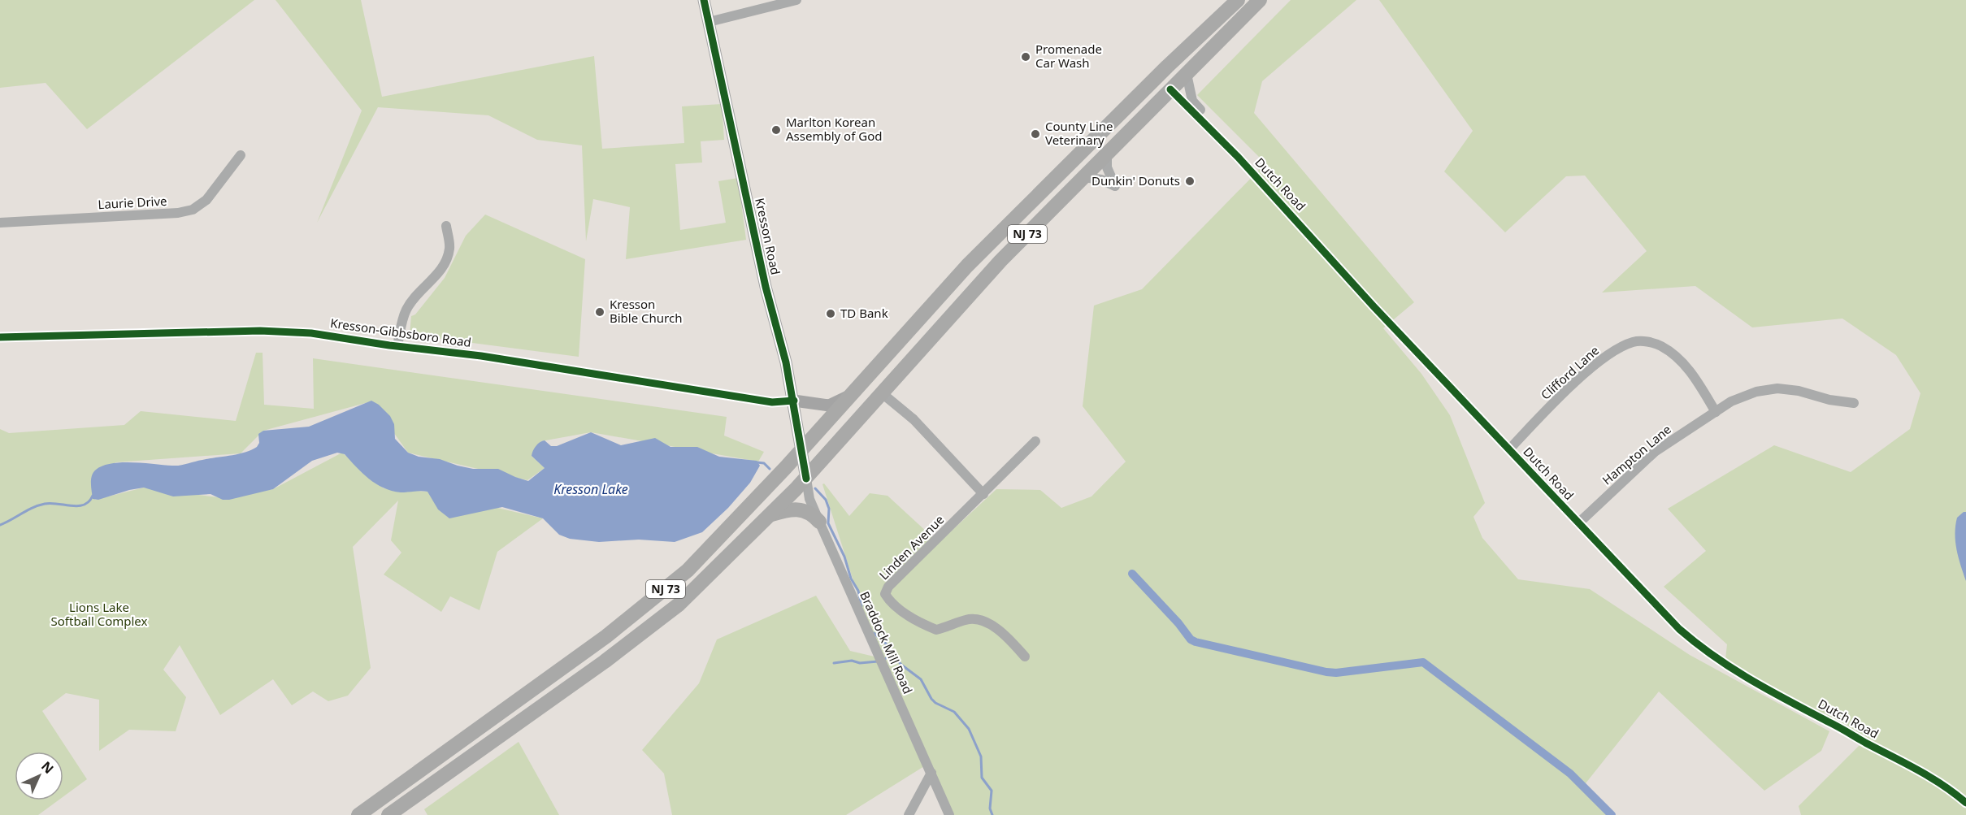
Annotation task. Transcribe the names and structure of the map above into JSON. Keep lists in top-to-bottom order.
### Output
{
  "streets": {
    "highway": ["NJ 73"],
    "main road": ["Kresson Road"],
    "street": [
      "Dutch Road",
      "Laurie Drive",
      "Kresson-Gibbsboro Road",
      "Clifford Lane",
      "Hampton Lane",
      "Linden Avenue",
      "Braddock Mill Road"
    ]
  },
  "crossings": [
    ["Dutch Road", "NJ 73"],
    ["Dutch Road", "Clifford Lane"],
    ["Dutch Road", "Hampton Lane"],
    ["NJ 73", "Kresson Road"],
    ["NJ 73", "Braddock Mill Road"],
    ["Kresson Road", "Kresson-Gibbsboro Road"],
    ["Kresson Road", "Braddock Mill Road"],
    ["Clifford Lane", "Hampton Lane"]
  ],
  "water": ["Kresson Lake"],
  "parks": ["Lions Lake Softball Complex"],
  "places": [
    "Promenade Car Wash",
    "Marlton Korean Assembly of God",
    "County Line Veterinary",
    "Dunkin' Donuts",
    "Kresson Bible Church",
    "TD Bank"
  ],
  "north": "top right"
}
